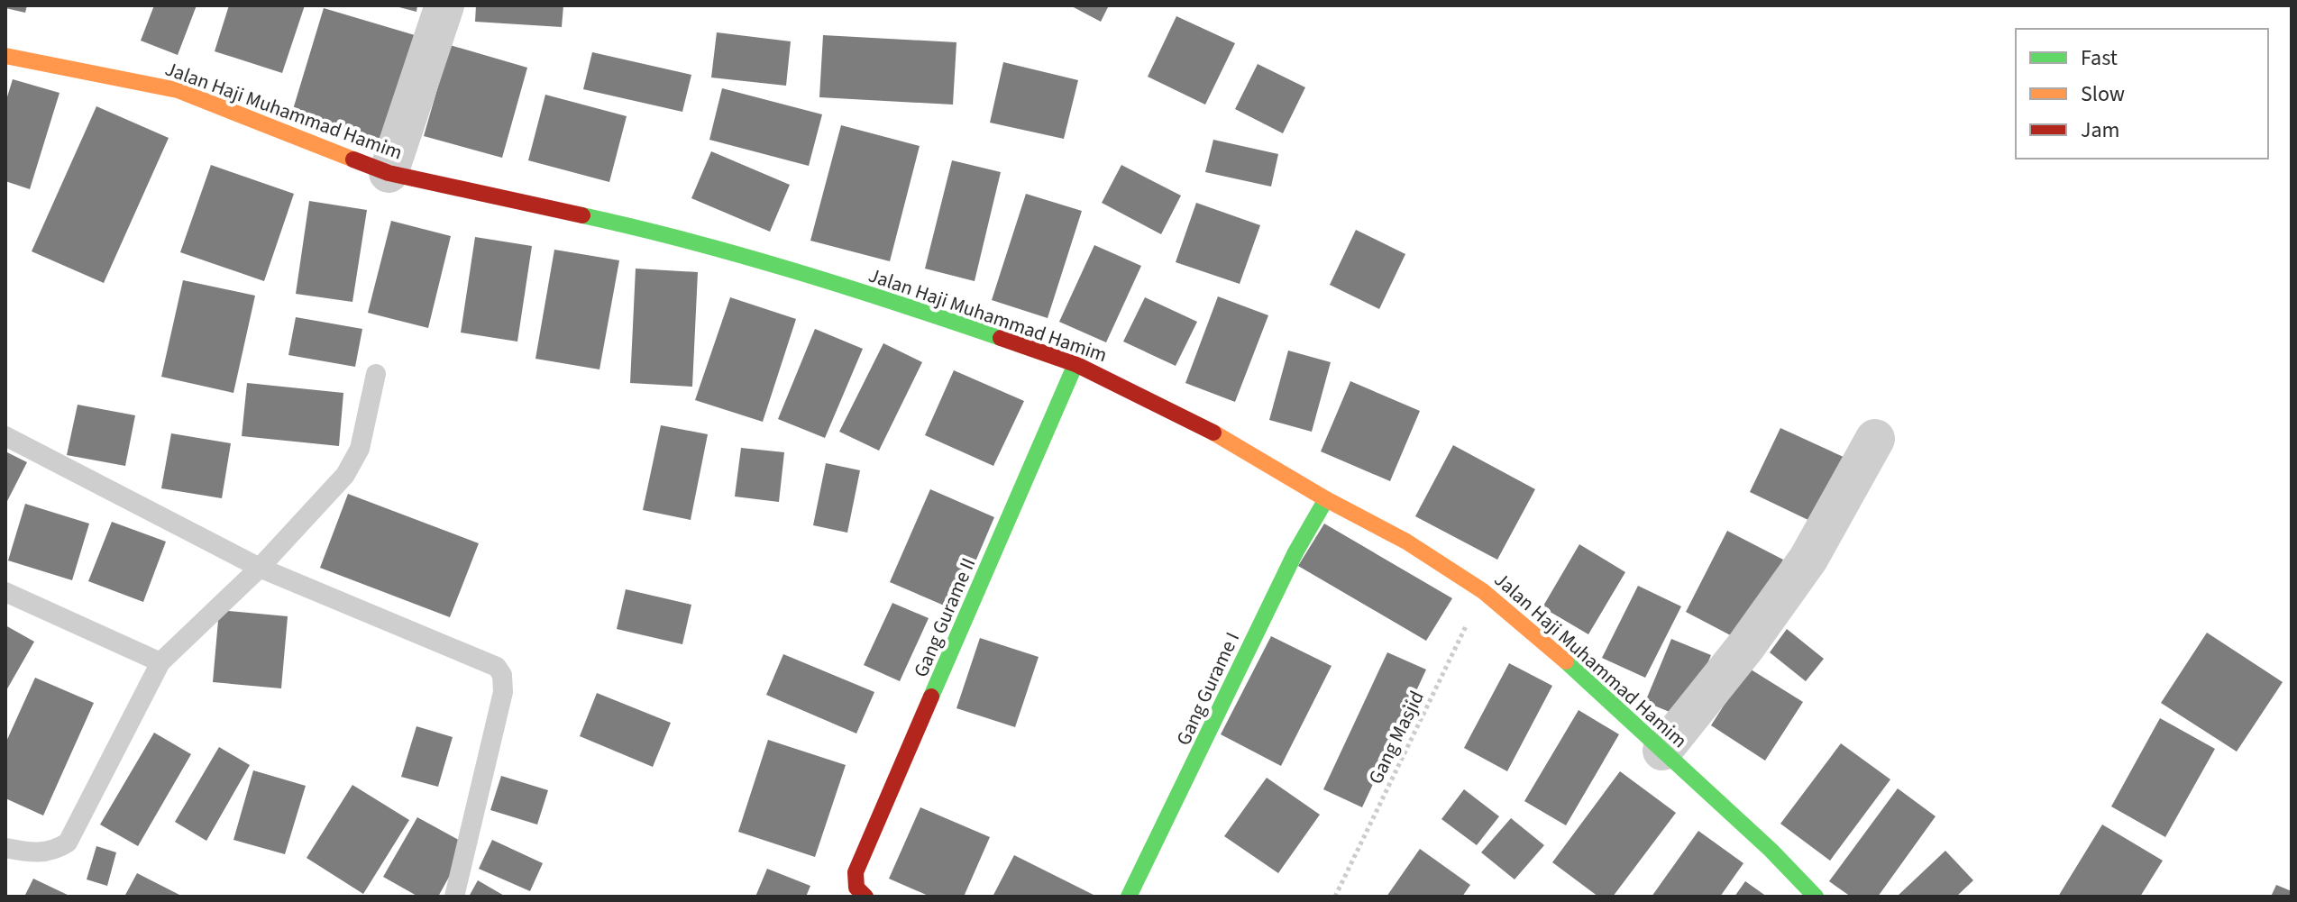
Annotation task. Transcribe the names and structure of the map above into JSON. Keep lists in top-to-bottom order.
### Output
{
  "streets": {
    "street": ["Jalan Haji Muhammad Hamim", "Gang Gurame II", "Gang Gurame I"],
    "path": ["Gang Masjid"]
  },
  "crossings": [
    ["Jalan Haji Muhammad Hamim", "Gang Gurame II"],
    ["Jalan Haji Muhammad Hamim", "Gang Gurame I"],
    ["Jalan Haji Muhammad Hamim", "Gang Masjid"]
  ],
  "legend": ["Fast", "Slow", "Jam"]
}
